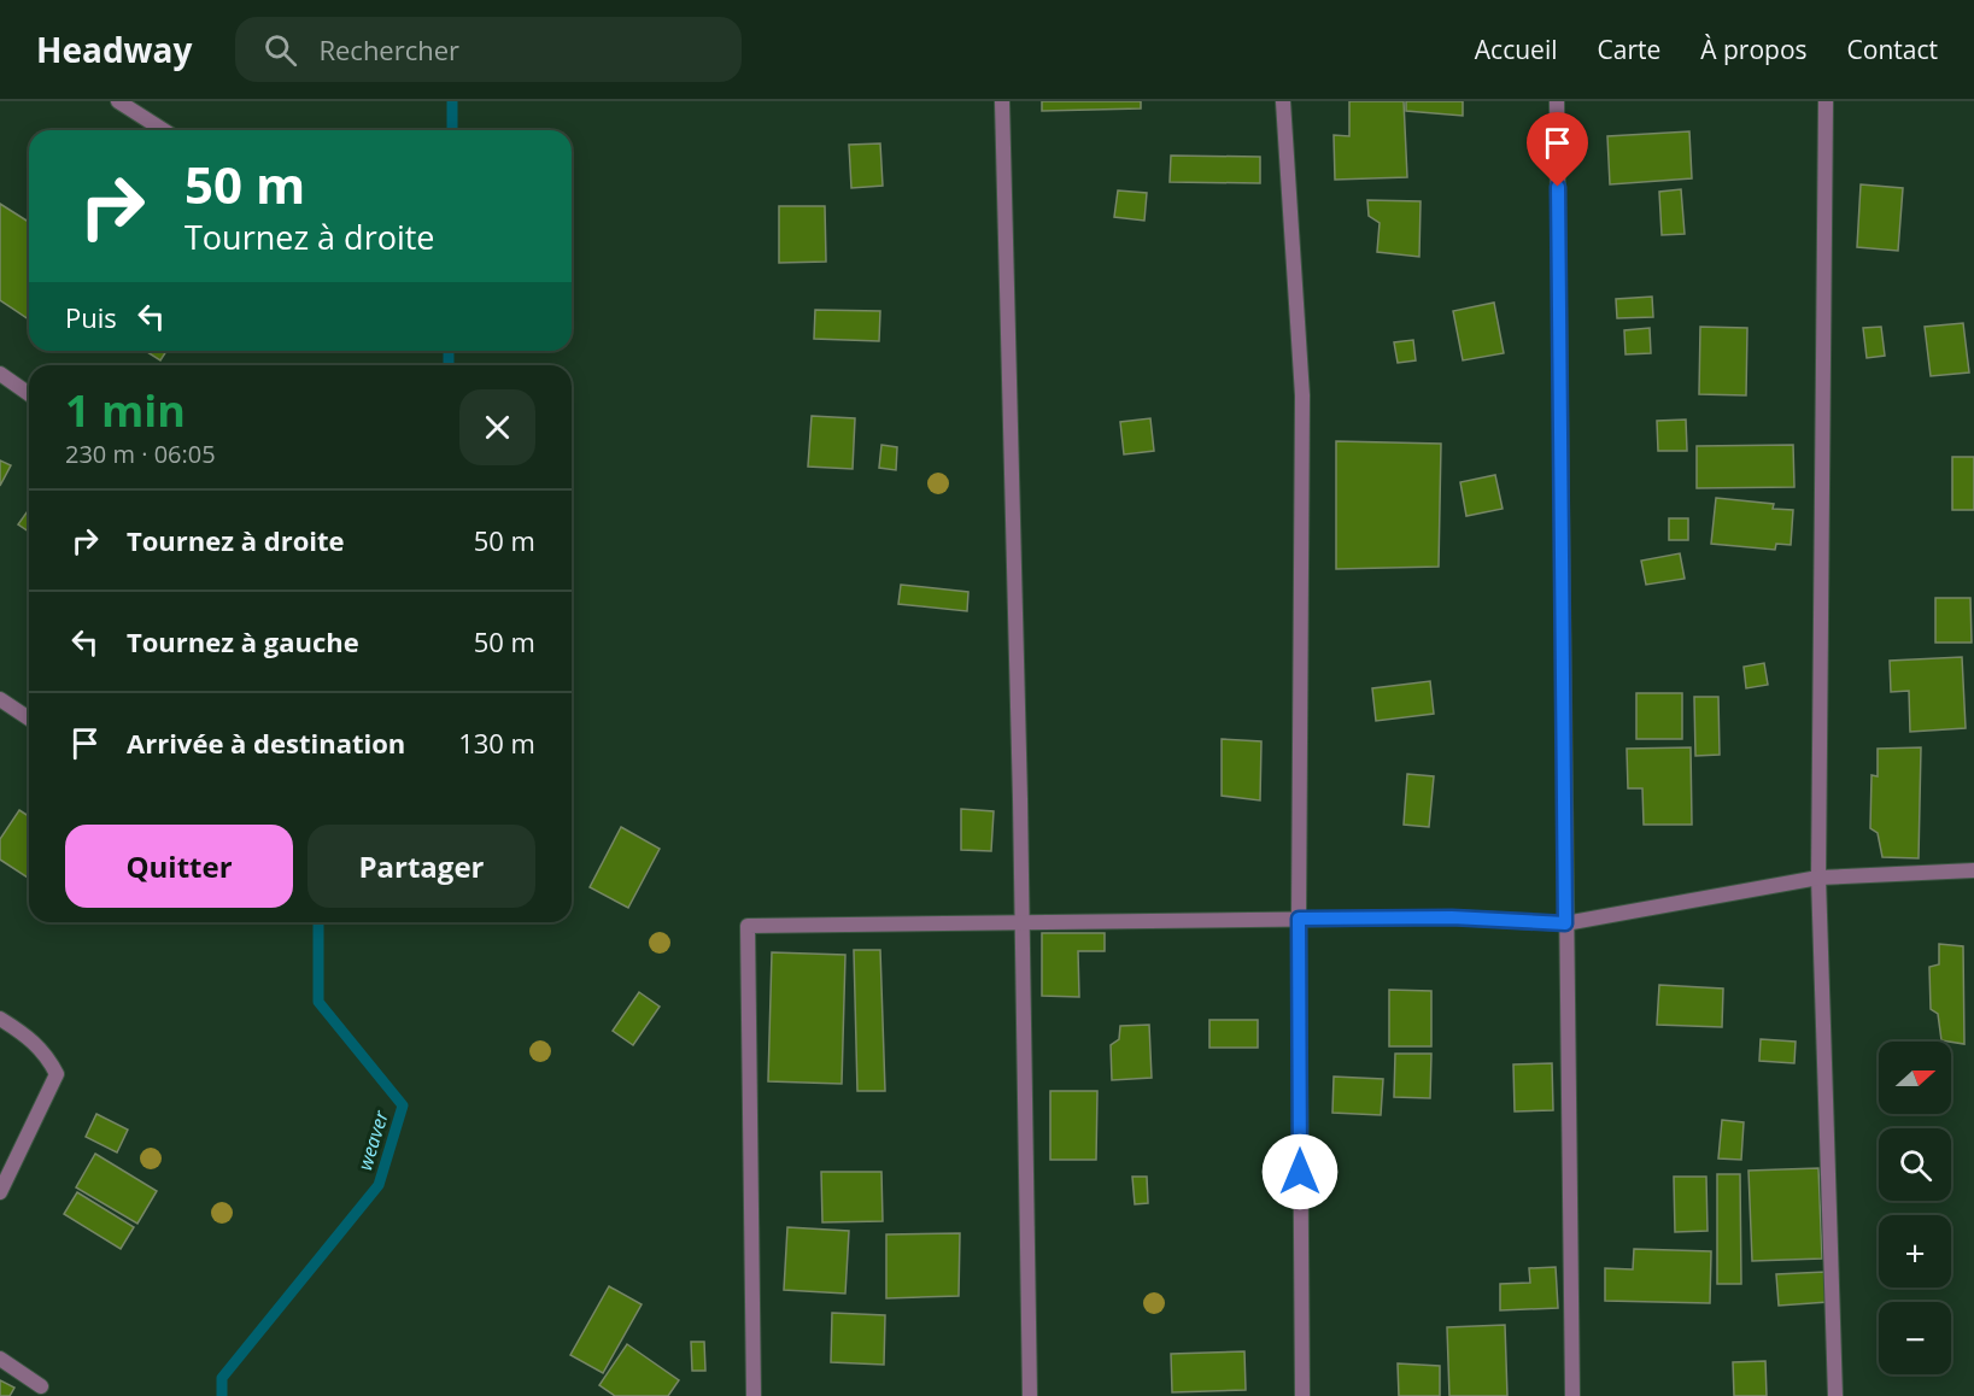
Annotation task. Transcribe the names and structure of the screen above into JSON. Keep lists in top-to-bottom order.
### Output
{
  "water": ["weaver"],
  "north": "right",
  "page": {
    "header": "Headway",
    "search": "Rechercher",
    "nav": [
      "Accueil",
      "Carte",
      "À propos",
      "Contact"
    ],
    "turn": ["50 m", "Tournez à droite"],
    "then": "Puis",
    "heading": ["1 min", "230 m · 06:05"],
    "list": [
      {
        "name": "Tournez à droite",
        "value": "50 m"
      },
      {
        "name": "Tournez à gauche",
        "value": "50 m"
      },
      {
        "name": "Arrivée à destination",
        "value": "130 m"
      }
    ],
    "buttons": ["Quitter", "Partager"],
    "map_buttons": ["+", "−"]
  }
}
